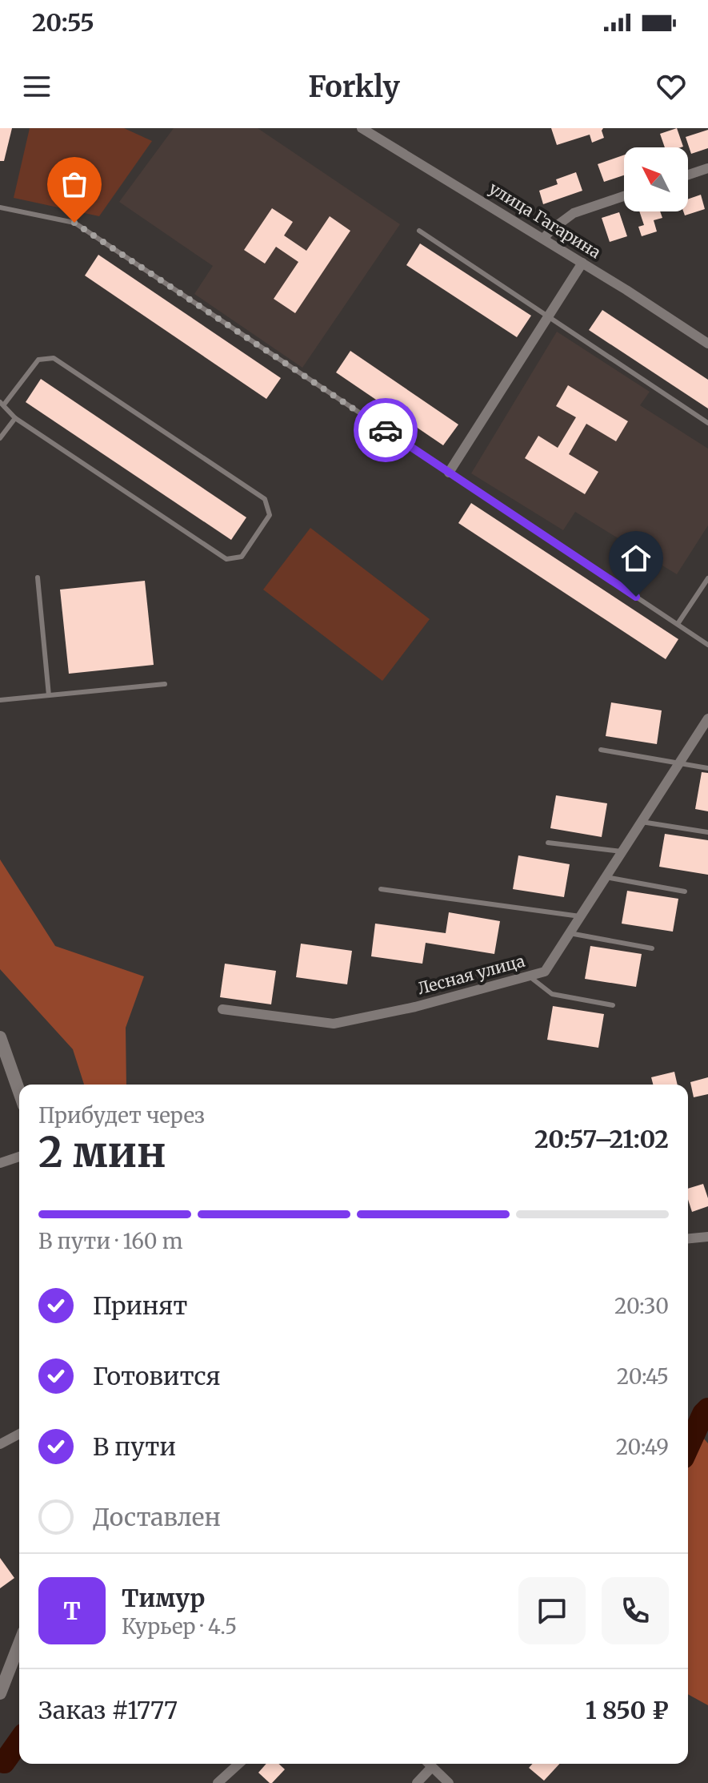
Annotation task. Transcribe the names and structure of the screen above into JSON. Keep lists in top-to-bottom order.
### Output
{
  "streets": {
    "street": ["улица Гагарина", "Лесная улица"]
  },
  "north": "top left",
  "page": {
    "status": "20:55",
    "header": "Forkly",
    "heading": ["2 мин", "Прибудет через", "20:57–21:02"],
    "panel": [
      "Тимур",
      "Курьер · 4.5",
      "Заказ #1777",
      "1 850 ₽"
    ],
    "bar": "В пути · 160 m",
    "list": [
      ["Принят", "20:30"],
      ["Готовится", "20:45"],
      ["В пути", "20:49"],
      "Доставлен"
    ],
    "round": "Т"
  }
}
